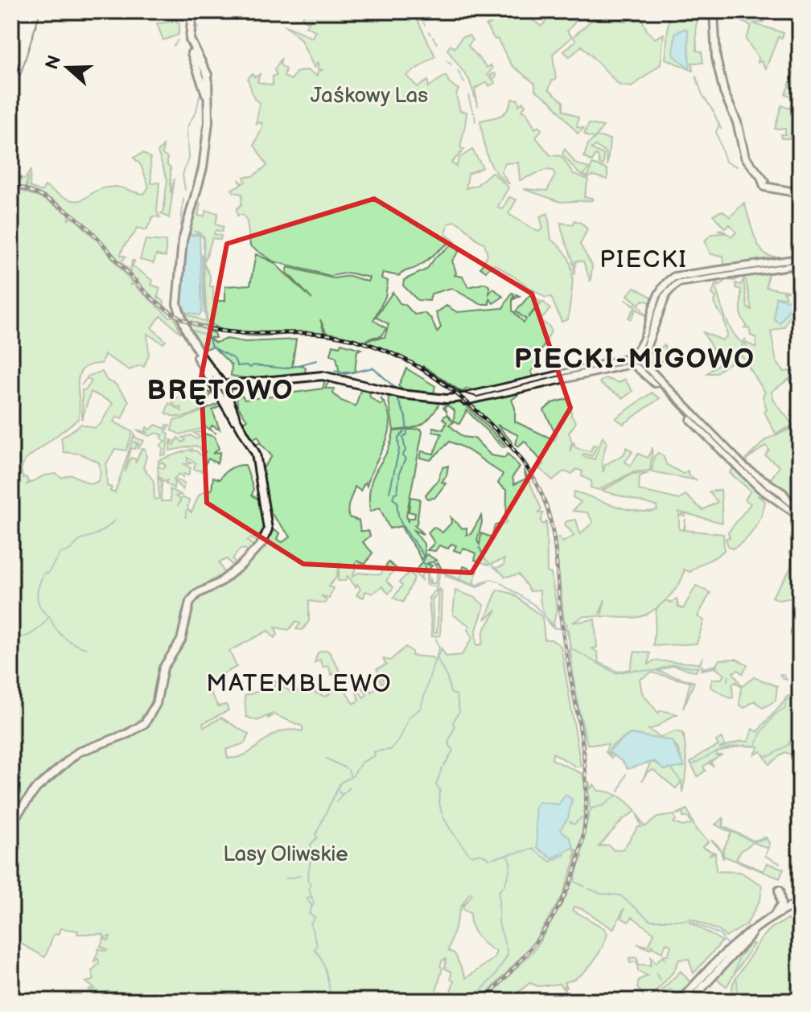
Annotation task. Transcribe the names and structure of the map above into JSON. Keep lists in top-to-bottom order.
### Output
{
  "districts": [
    "PIECKI",
    "PIECKI-MIGOWO",
    "BRĘTOWO",
    "MATEMBLEWO"
  ],
  "parks": ["Jaśkowy Las", "Lasy Oliwskie"],
  "north": "left"
}
